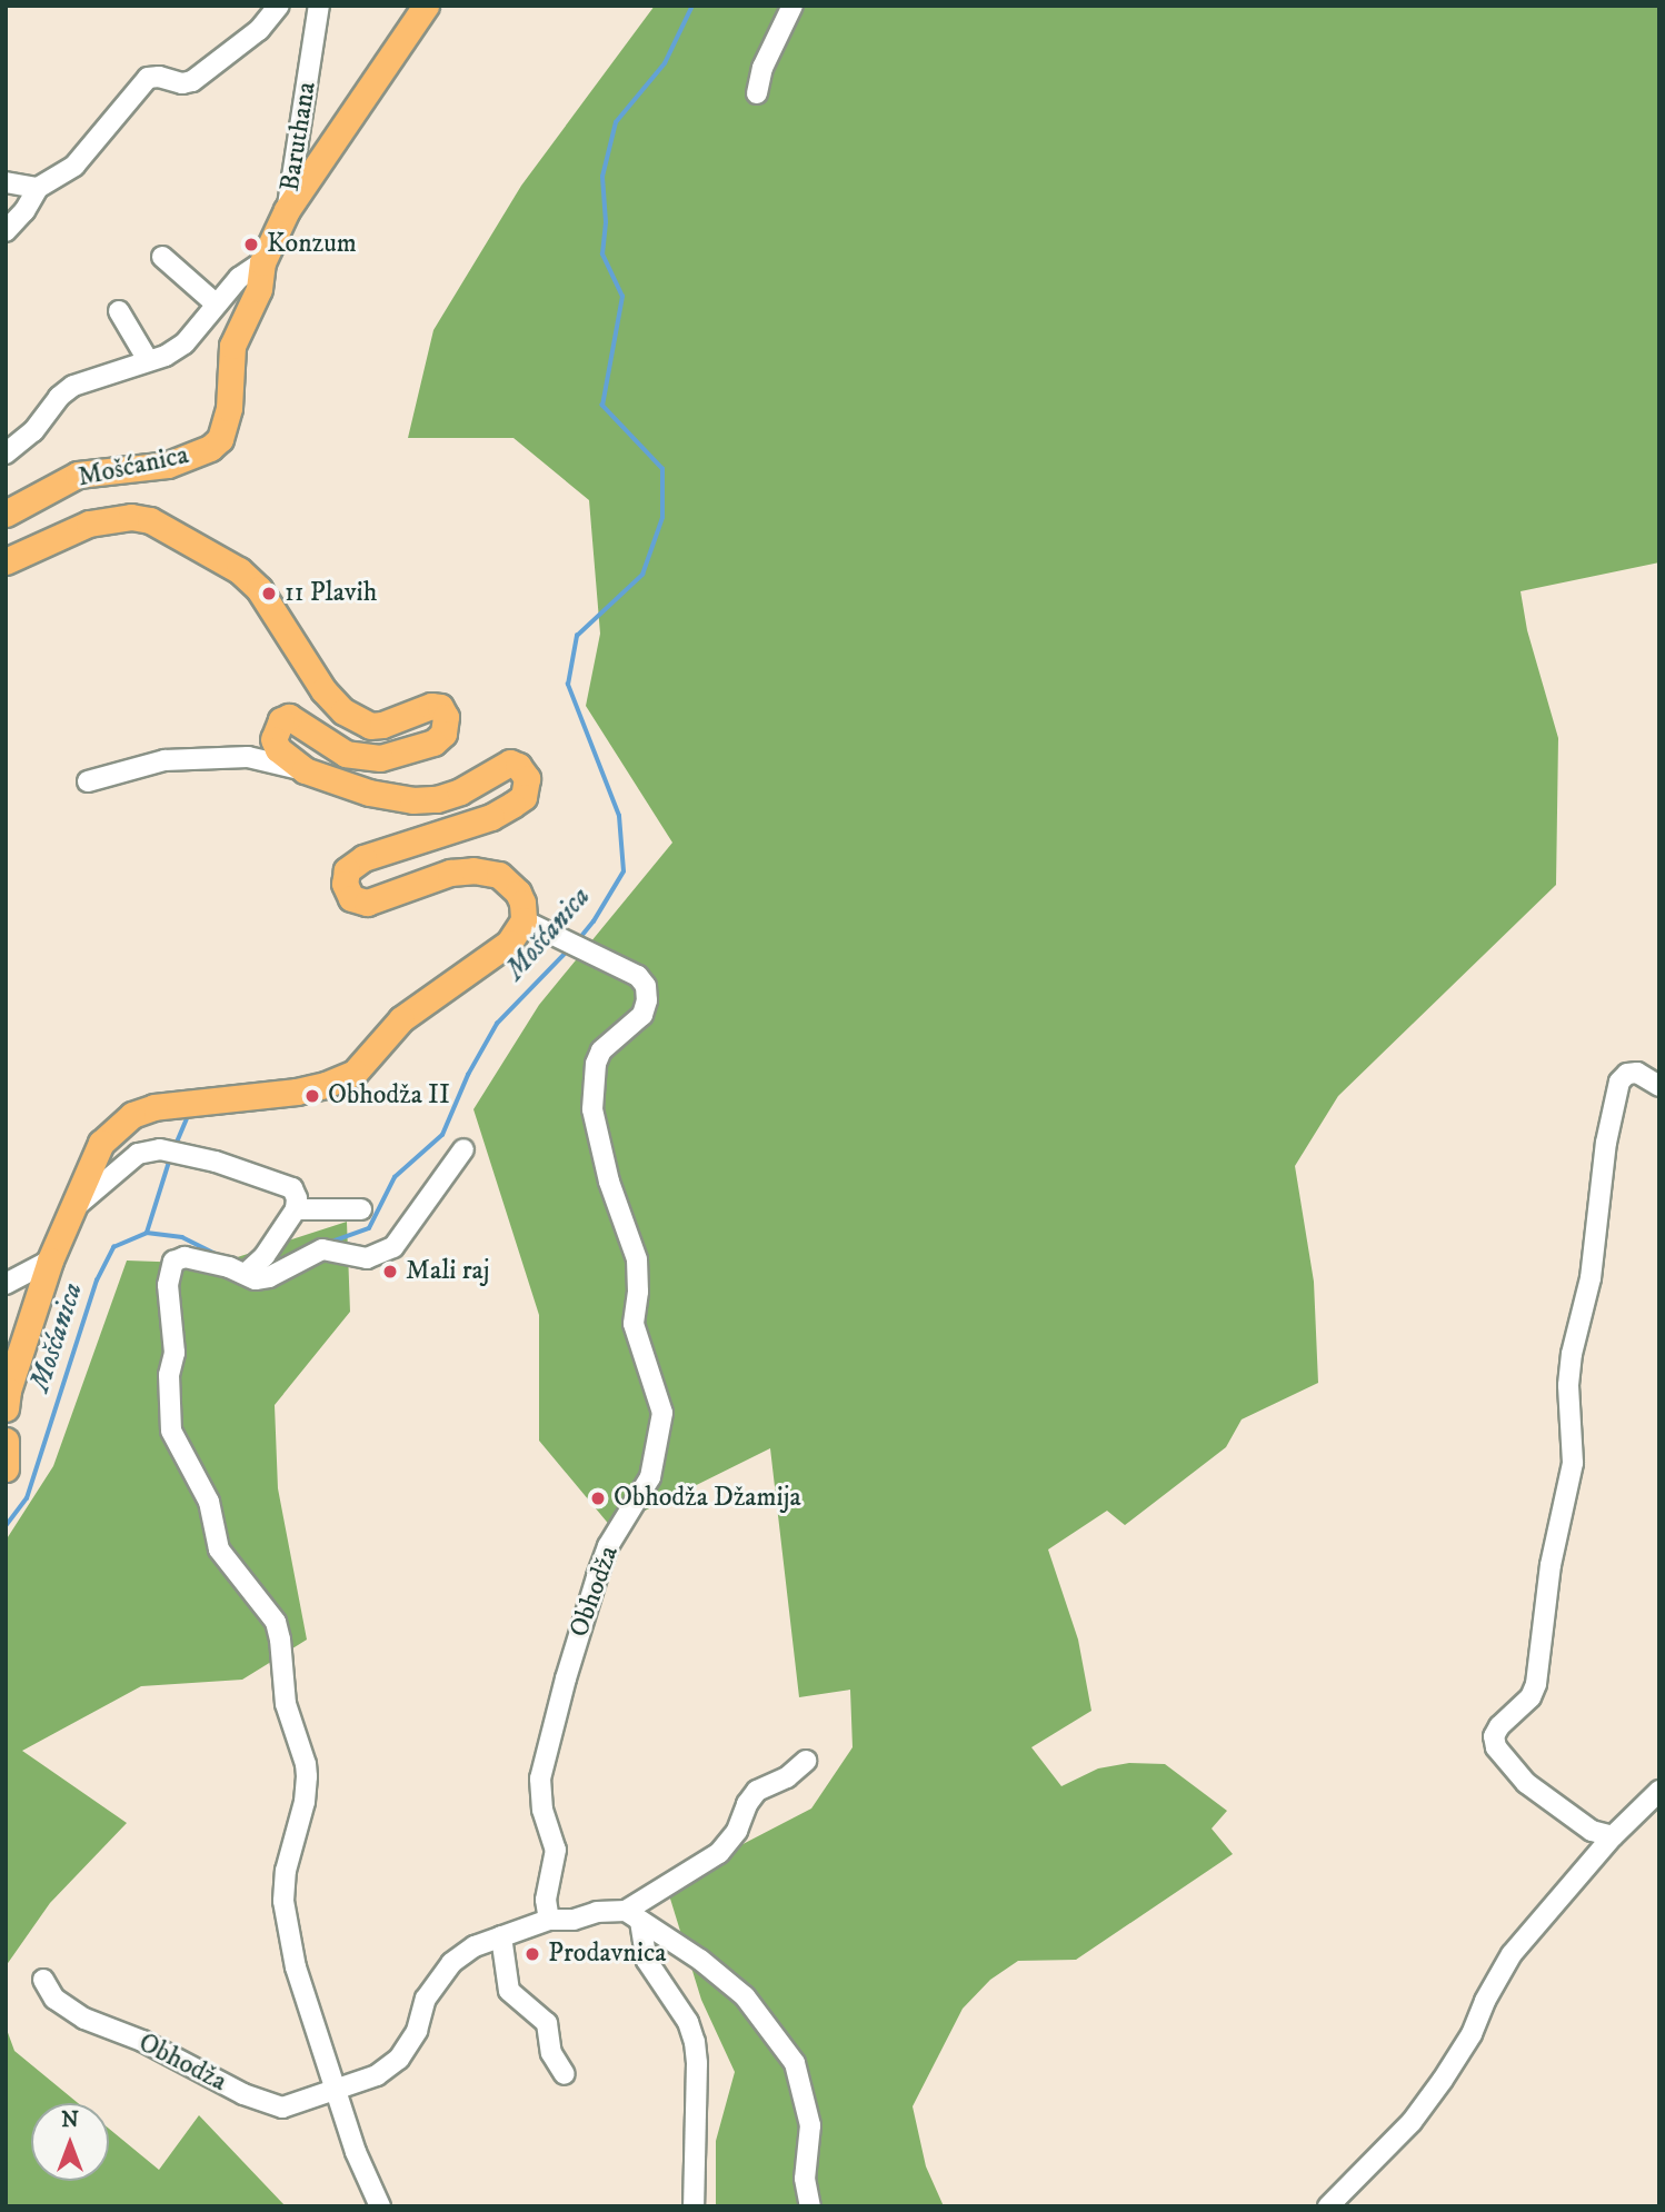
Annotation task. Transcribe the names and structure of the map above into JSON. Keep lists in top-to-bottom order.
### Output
{
  "streets": {
    "main road": ["Baruthana", "Mošćanica"],
    "street": ["Obhodža"]
  },
  "crossings": [
    ["Baruthana", "Mošćanica"],
    ["Mošćanica", "Obhodža"]
  ],
  "water": ["Mošćanica"],
  "places": [
    "Konzum",
    "11 Plavih",
    "Obhodža II",
    "Mali raj",
    "Obhodža Džamija",
    "Prodavnica"
  ],
  "north": "top"
}
